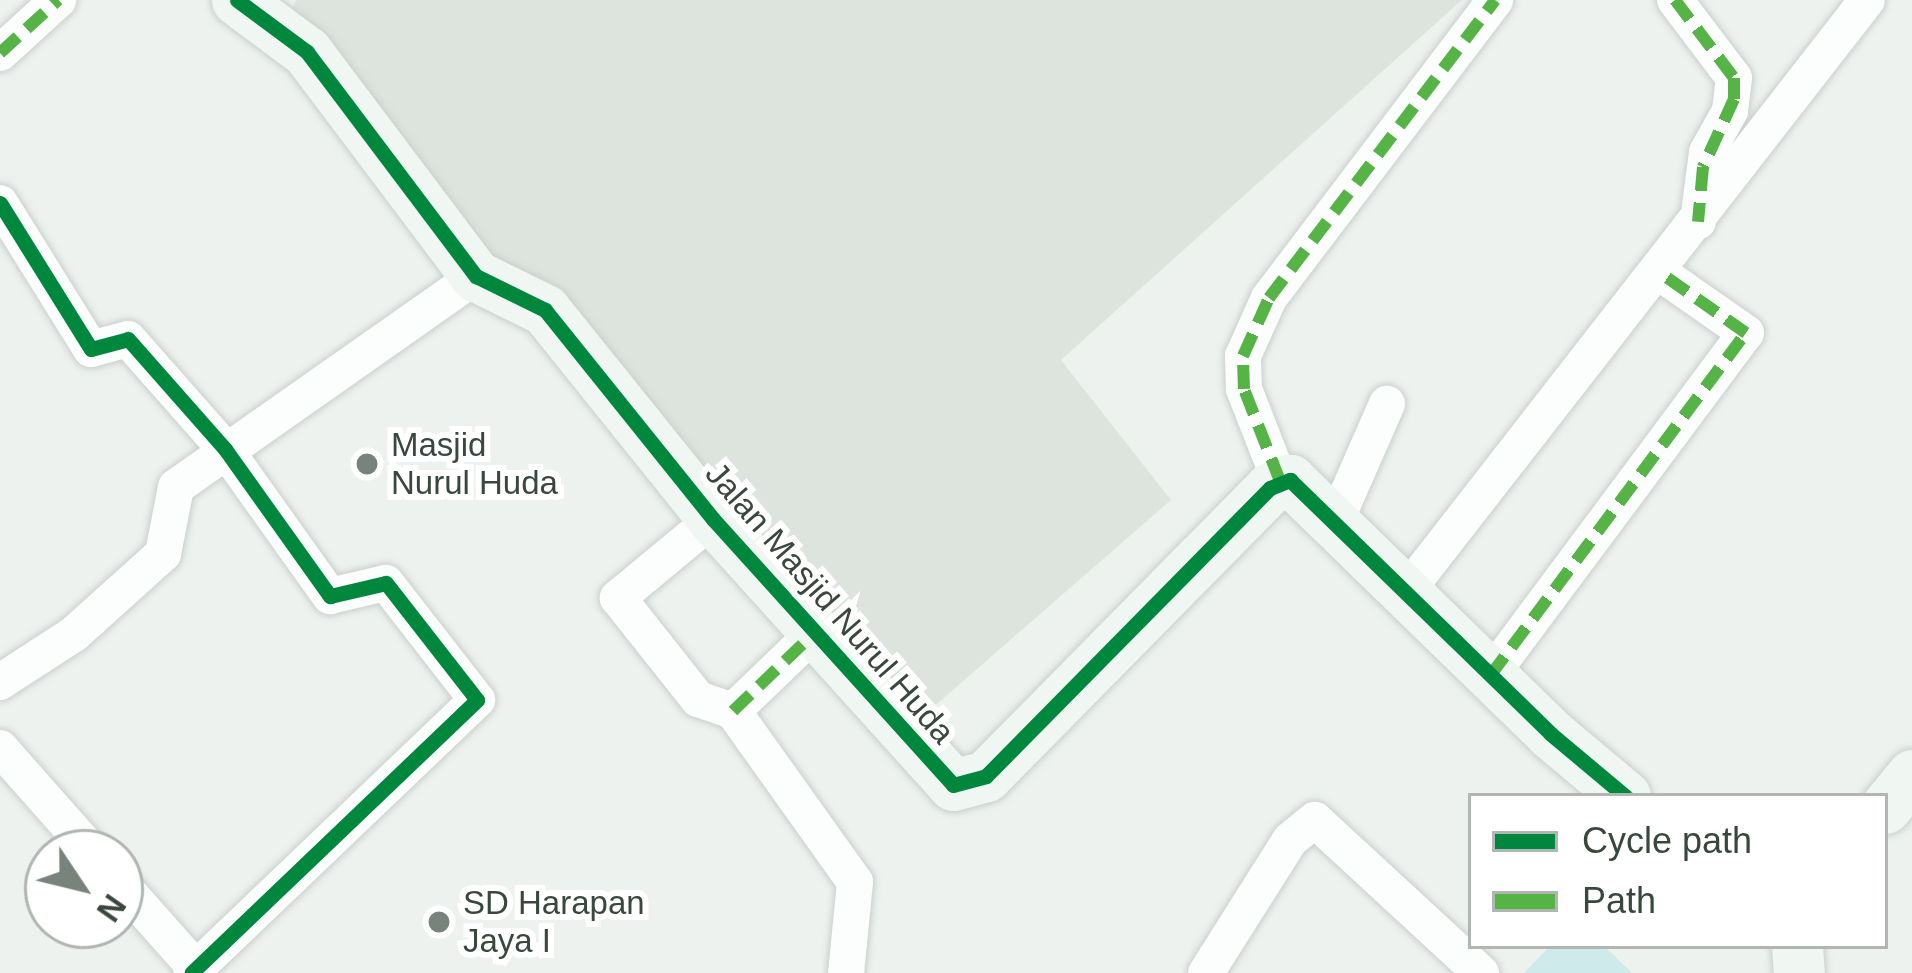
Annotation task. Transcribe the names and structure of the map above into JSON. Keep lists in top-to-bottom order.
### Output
{
  "streets": {
    "street": ["Jalan Masjid Nurul Huda"]
  },
  "places": ["Masjid Nurul Huda", "SD Harapan Jaya I"],
  "legend": ["Cycle path", "Path"],
  "north": "bottom right"
}
